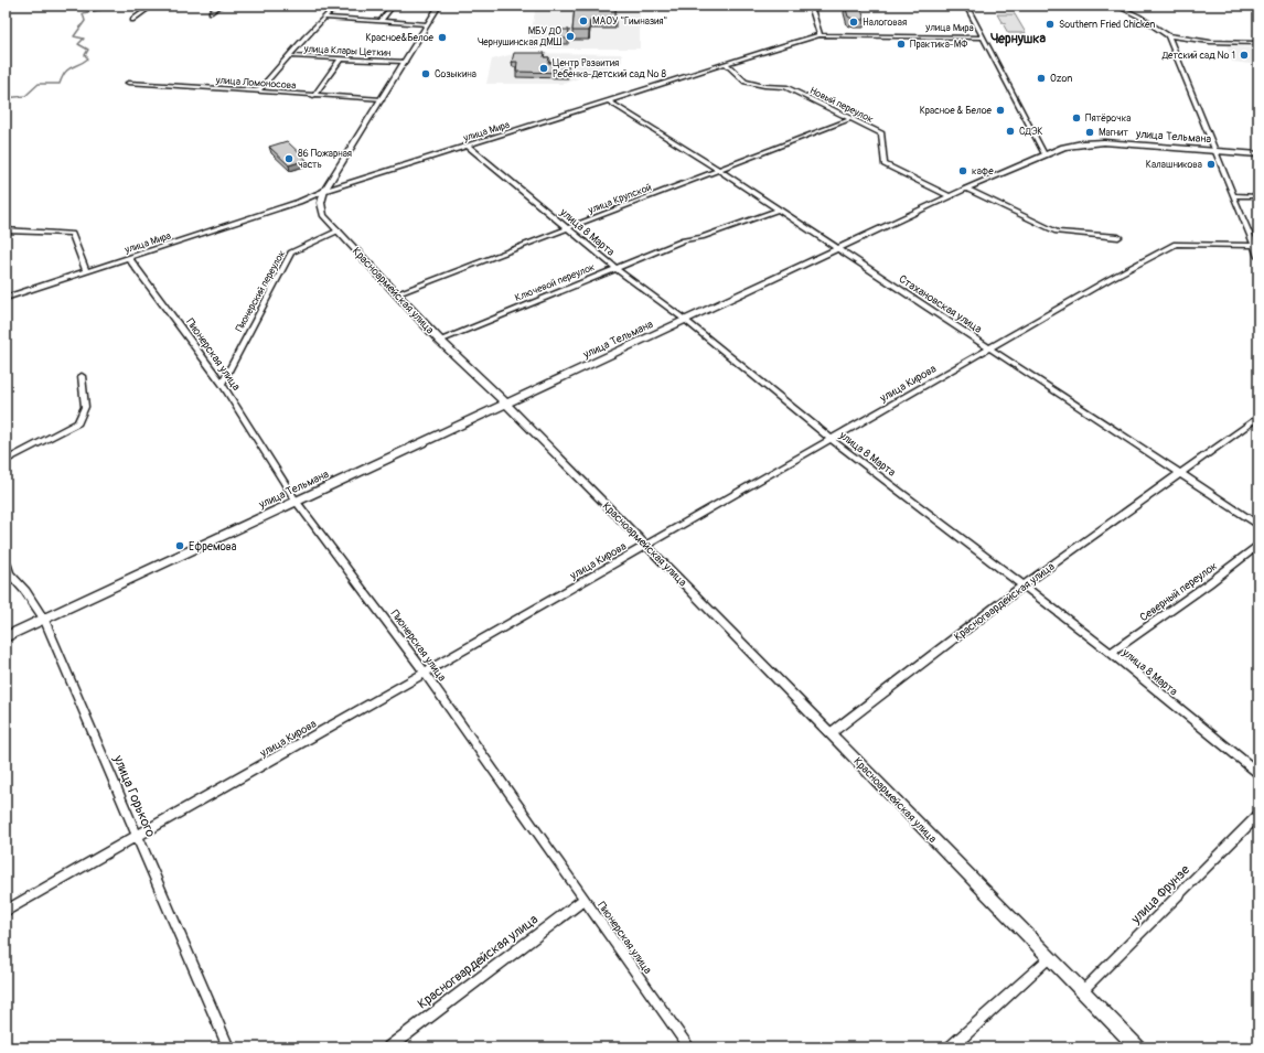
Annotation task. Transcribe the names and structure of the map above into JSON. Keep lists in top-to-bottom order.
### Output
{
  "streets": {
    "street": [
      "улица Мира",
      "улица Клары Цеткин",
      "улица Ломоносова",
      "Новый переулок",
      "улица Тельмана",
      "улица Крупской",
      "улица 8 Марта",
      "Ключевой переулок",
      "Красноармейская улица",
      "Пионерский переулок",
      "Стахановская улица",
      "Пионерская улица",
      "улица Кирова",
      "Северный переулок",
      "Красногвардейская улица",
      "улица Горького",
      "улица Фрунзе"
    ]
  },
  "crossings": [
    ["улица Мира", "Новый переулок"],
    ["улица Мира", "улица 8 Марта"],
    ["улица Мира", "Красноармейская улица"],
    ["улица Мира", "Стахановская улица"],
    ["улица Мира", "Пионерская улица"],
    ["улица Клары Цеткин", "Красноармейская улица"],
    ["улица Ломоносова", "Красноармейская улица"],
    ["Новый переулок", "улица Тельмана"],
    ["Новый переулок", "улица Крупской"],
    ["улица Тельмана", "улица 8 Марта"],
    ["улица Тельмана", "Красноармейская улица"],
    ["улица Тельмана", "Стахановская улица"],
    ["улица Тельмана", "Пионерская улица"],
    ["улица Тельмана", "улица Горького"],
    ["улица Крупской", "улица 8 Марта"],
    ["улица Крупской", "Красноармейская улица"],
    ["улица Крупской", "Стахановская улица"],
    ["улица 8 Марта", "Ключевой переулок"],
    ["улица 8 Марта", "улица Кирова"],
    ["улица 8 Марта", "Северный переулок"],
    ["улица 8 Марта", "Красногвардейская улица"],
    ["Ключевой переулок", "Красноармейская улица"],
    ["Ключевой переулок", "Стахановская улица"],
    ["Красноармейская улица", "Пионерский переулок"],
    ["Красноармейская улица", "улица Кирова"],
    ["Красноармейская улица", "Красногвардейская улица"],
    ["Красноармейская улица", "улица Фрунзе"],
    ["Пионерский переулок", "Пионерская улица"],
    ["Стахановская улица", "улица Кирова"],
    ["Стахановская улица", "Красногвардейская улица"],
    ["Пионерская улица", "улица Кирова"],
    ["Пионерская улица", "Красногвардейская улица"],
    ["улица Кирова", "улица Горького"]
  ],
  "districts": ["Чернушка"],
  "places": [
    "МАОУ \"Гимназия\"",
    "Налоговая",
    "Southern Fried Chicken",
    "МБУ ДО Чернушинская ДМШ",
    "Красное&Белое",
    "Практика-МФ",
    "Детский сад № 1",
    "Центр Развития Ребенка-Детский сад № 8",
    "Созыкина",
    "Ozon",
    "Красное & Белое",
    "Пятёрочка",
    "СДЭК",
    "Магнит",
    "86 Пожарная часть",
    "Калашникова",
    "кафе",
    "Ефремова"
  ]
}
